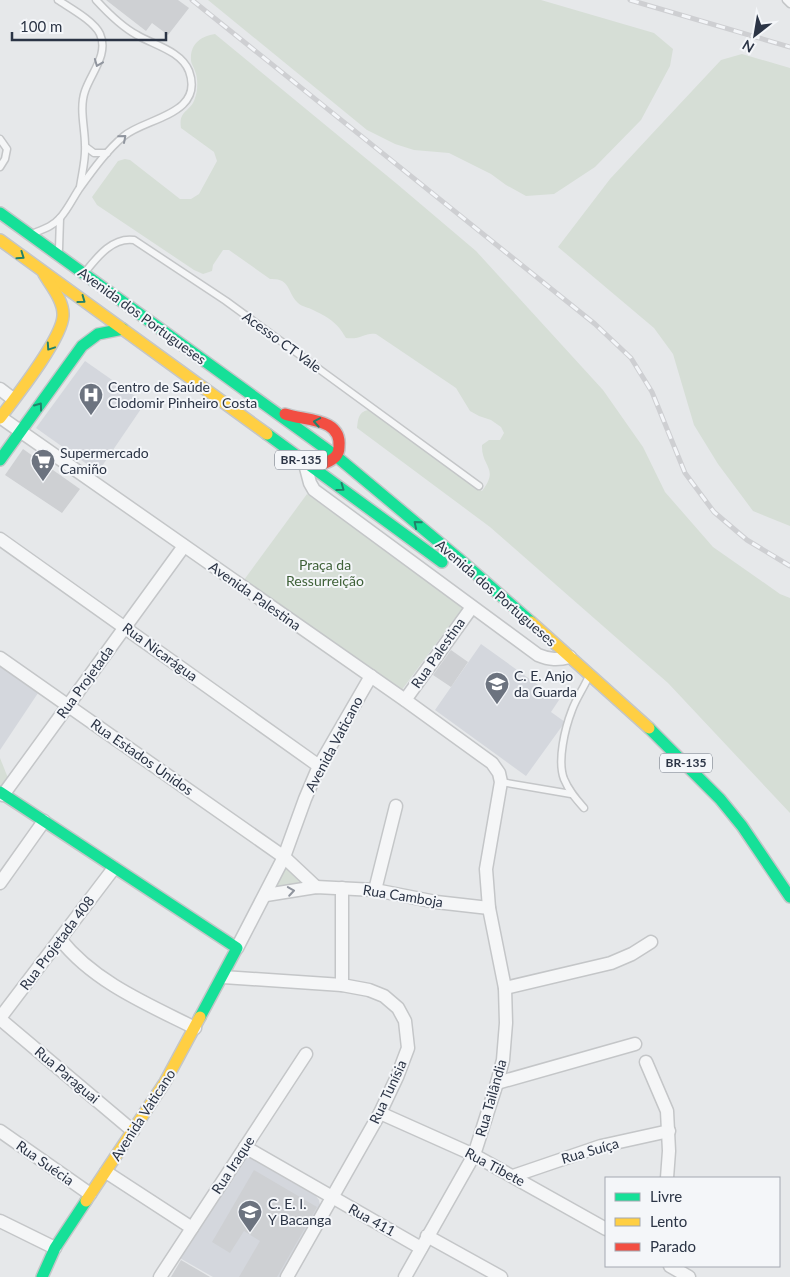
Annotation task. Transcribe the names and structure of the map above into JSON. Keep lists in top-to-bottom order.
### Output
{
  "streets": {
    "main road": ["Avenida dos Portugueses", "BR-135", "Avenida Vaticano"],
    "street": [
      "Avenida Palestina",
      "Rua Nicarágua",
      "Rua Palestina",
      "Rua Projetada",
      "Rua Estados Unidos",
      "Rua Camboja",
      "Rua Projetada 408",
      "Rua Paraguai",
      "Rua Tunísia",
      "Rua Tailândia",
      "Rua Suíça",
      "Rua Suécia",
      "Rua Iraque",
      "Rua Tibete",
      "Rua 411"
    ],
    "lane": ["Acesso CT Vale"]
  },
  "crossings": [
    ["Avenida dos Portugueses", "Acesso CT Vale"],
    ["Avenida dos Portugueses", "BR-135"],
    ["Avenida Palestina", "Rua Palestina"],
    ["Avenida Palestina", "Rua Projetada"],
    ["Avenida Palestina", "Avenida Vaticano"],
    ["Avenida Palestina", "Rua Tailândia"],
    ["Rua Nicarágua", "Rua Projetada"],
    ["Rua Nicarágua", "Avenida Vaticano"],
    ["Rua Projetada", "Rua Estados Unidos"],
    ["Avenida Vaticano", "Rua Estados Unidos"],
    ["Avenida Vaticano", "Rua Camboja"],
    ["Avenida Vaticano", "Rua Paraguai"],
    ["Avenida Vaticano", "Rua Tunísia"],
    ["Avenida Vaticano", "Rua Suécia"],
    ["Rua Camboja", "Rua Tailândia"],
    ["Rua Projetada 408", "Rua Paraguai"],
    ["Rua Tunísia", "Rua Tibete"],
    ["Rua Tunísia", "Rua 411"],
    ["Rua Tailândia", "Rua Tibete"],
    ["Rua Tailândia", "Rua 411"],
    ["Rua Suíça", "Rua Tibete"],
    ["Rua Iraque", "Rua 411"]
  ],
  "parks": ["Praça da Ressurreição"],
  "places": {
    "hospital": ["Centro de Saúde Clodomir Pinheiro Costa"],
    "supermarket": ["Supermercado Camiño"],
    "school or university": ["C. E. Anjo da Guarda", "C. E. I. Y Bacanga"]
  },
  "legend": ["Livre", "Lento", "Parado"],
  "scale_bar": "100 m",
  "north": "bottom left"
}
